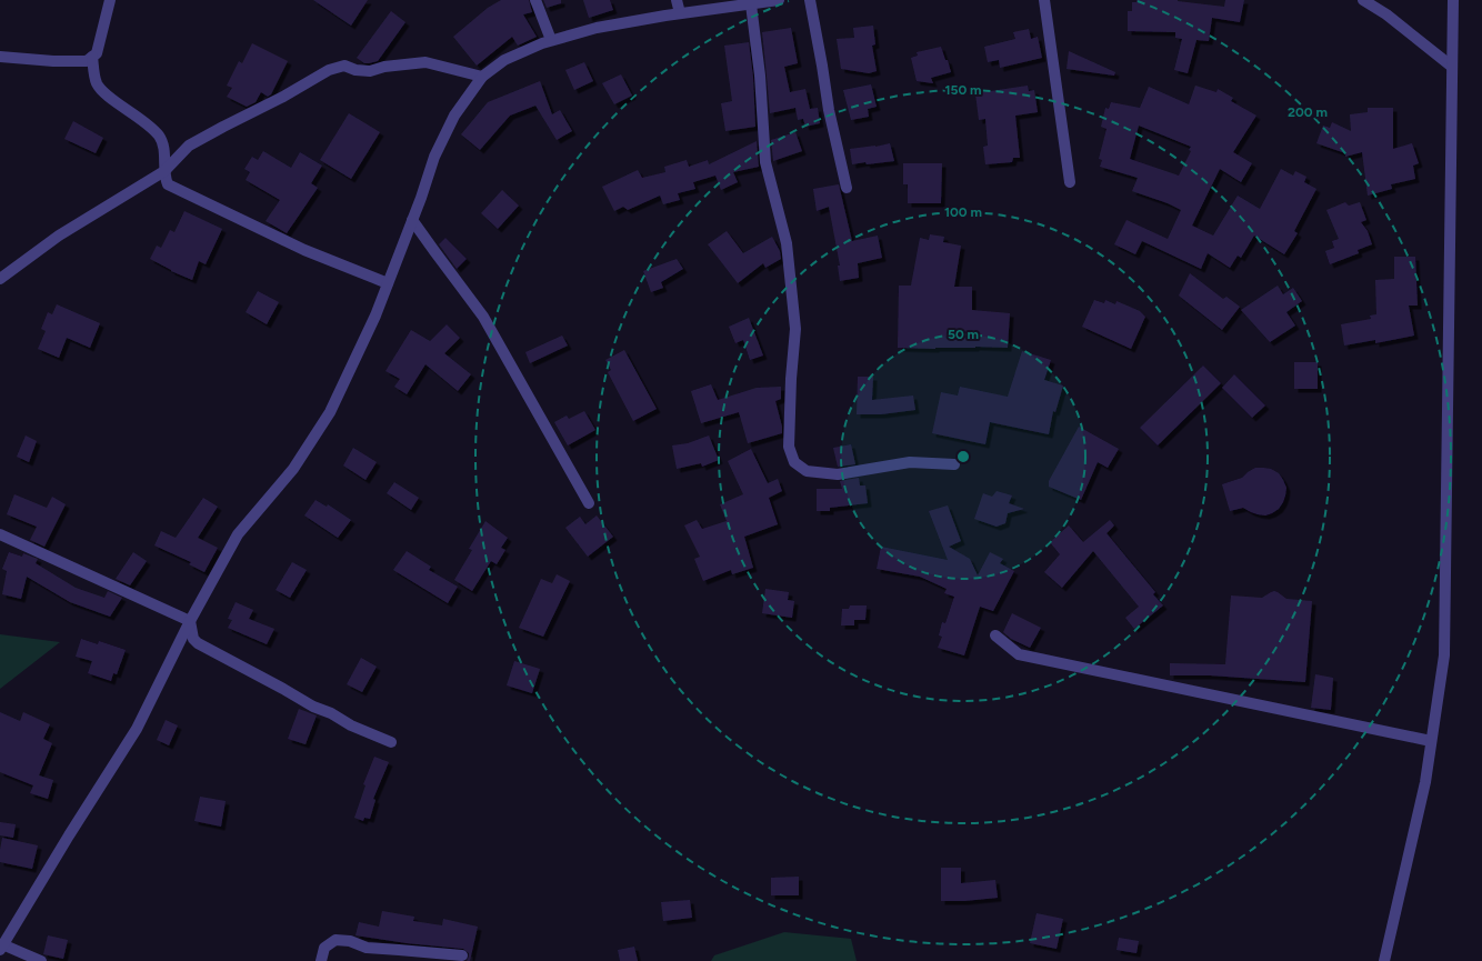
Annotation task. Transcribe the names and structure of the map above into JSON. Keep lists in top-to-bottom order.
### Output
{
  "rings": [
    "150 m",
    "200 m",
    "100 m",
    "50 m"
  ]
}
